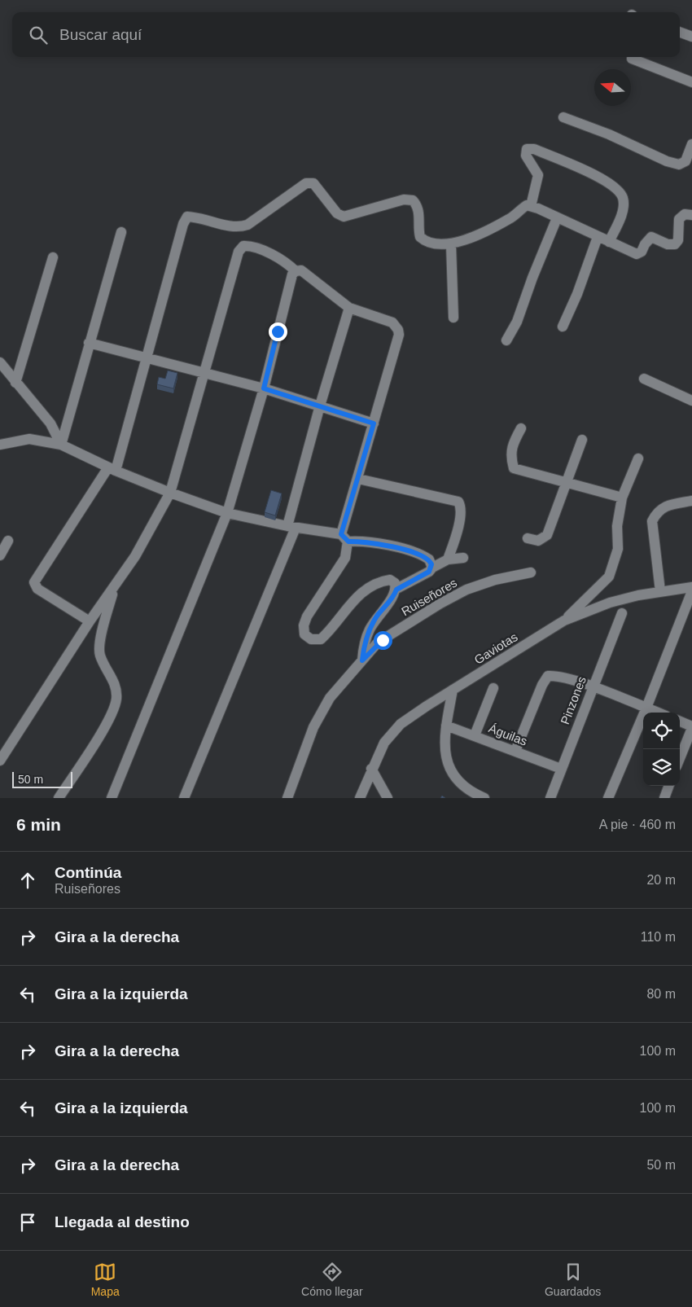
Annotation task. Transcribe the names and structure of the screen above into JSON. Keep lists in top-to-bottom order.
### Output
{
  "streets": {
    "street": [
      "Ruiseñores",
      "Gaviotas",
      "Pinzones",
      "Águilas"
    ]
  },
  "crossings": [
    ["Pinzones", "Águilas"]
  ],
  "scale_bar": "50 m",
  "north": "left",
  "page": {
    "search": "Buscar aquí",
    "scale": "50 m",
    "heading": ["6 min", "A pie · 460 m"],
    "list": [
      ["Continúa", "Ruiseñores", "20 m"],
      ["Gira a la derecha", "110 m"],
      ["Gira a la izquierda", "80 m"],
      ["Gira a la derecha", "100 m"],
      ["Gira a la izquierda", "100 m"],
      ["Gira a la derecha", "50 m"],
      "Llegada al destino"
    ],
    "nav": ["Mapa", "Cómo llegar", "Guardados"]
  }
}
